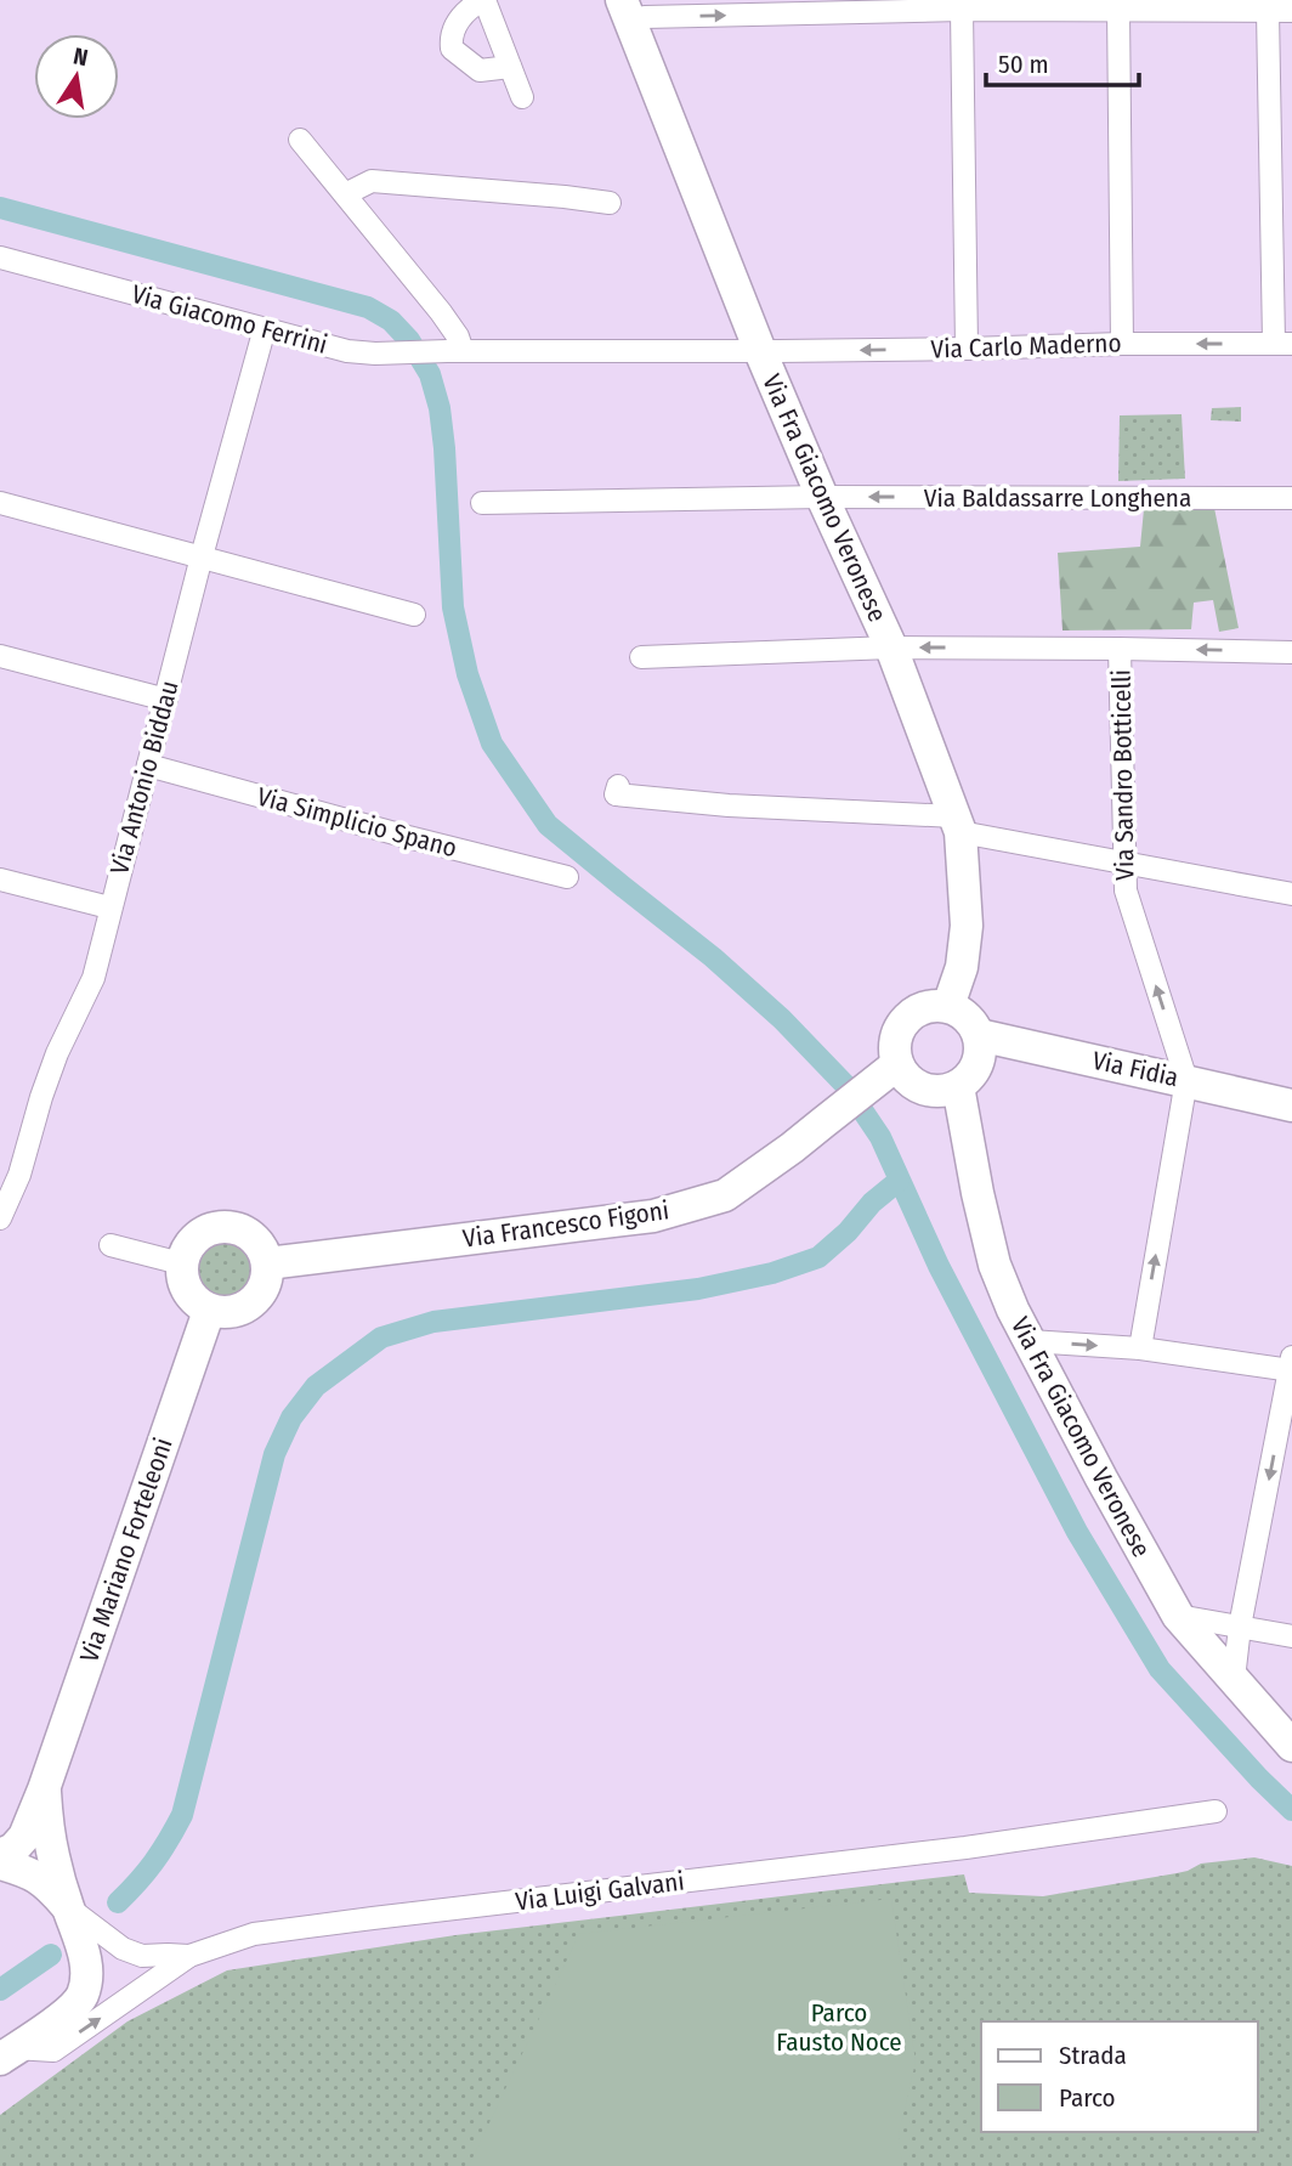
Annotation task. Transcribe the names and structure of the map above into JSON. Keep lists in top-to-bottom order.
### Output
{
  "streets": {
    "street": [
      "Via Giacomo Ferrini",
      "Via Carlo Maderno",
      "Via Fra Giacomo Veronese",
      "Via Baldassarre Longhena",
      "Via Sandro Botticelli",
      "Via Antonio Biddau",
      "Via Simplicio Spano",
      "Via Fidia",
      "Via Francesco Figoni",
      "Via Mariano Forteleoni",
      "Via Luigi Galvani"
    ]
  },
  "crossings": [
    ["Via Giacomo Ferrini", "Via Carlo Maderno"],
    ["Via Giacomo Ferrini", "Via Antonio Biddau"],
    ["Via Carlo Maderno", "Via Fra Giacomo Veronese"],
    ["Via Fra Giacomo Veronese", "Via Baldassarre Longhena"],
    ["Via Fra Giacomo Veronese", "Via Fidia"],
    ["Via Fra Giacomo Veronese", "Via Francesco Figoni"],
    ["Via Sandro Botticelli", "Via Fidia"],
    ["Via Antonio Biddau", "Via Simplicio Spano"],
    ["Via Fidia", "Via Francesco Figoni"],
    ["Via Francesco Figoni", "Via Mariano Forteleoni"],
    ["Via Mariano Forteleoni", "Via Luigi Galvani"]
  ],
  "one_way": ["Via Carlo Maderno", "Via Sandro Botticelli"],
  "parks": ["Parco Fausto Noce"],
  "legend": ["Strada", "Parco"],
  "scale_bar": "50 m",
  "north": "top"
}
